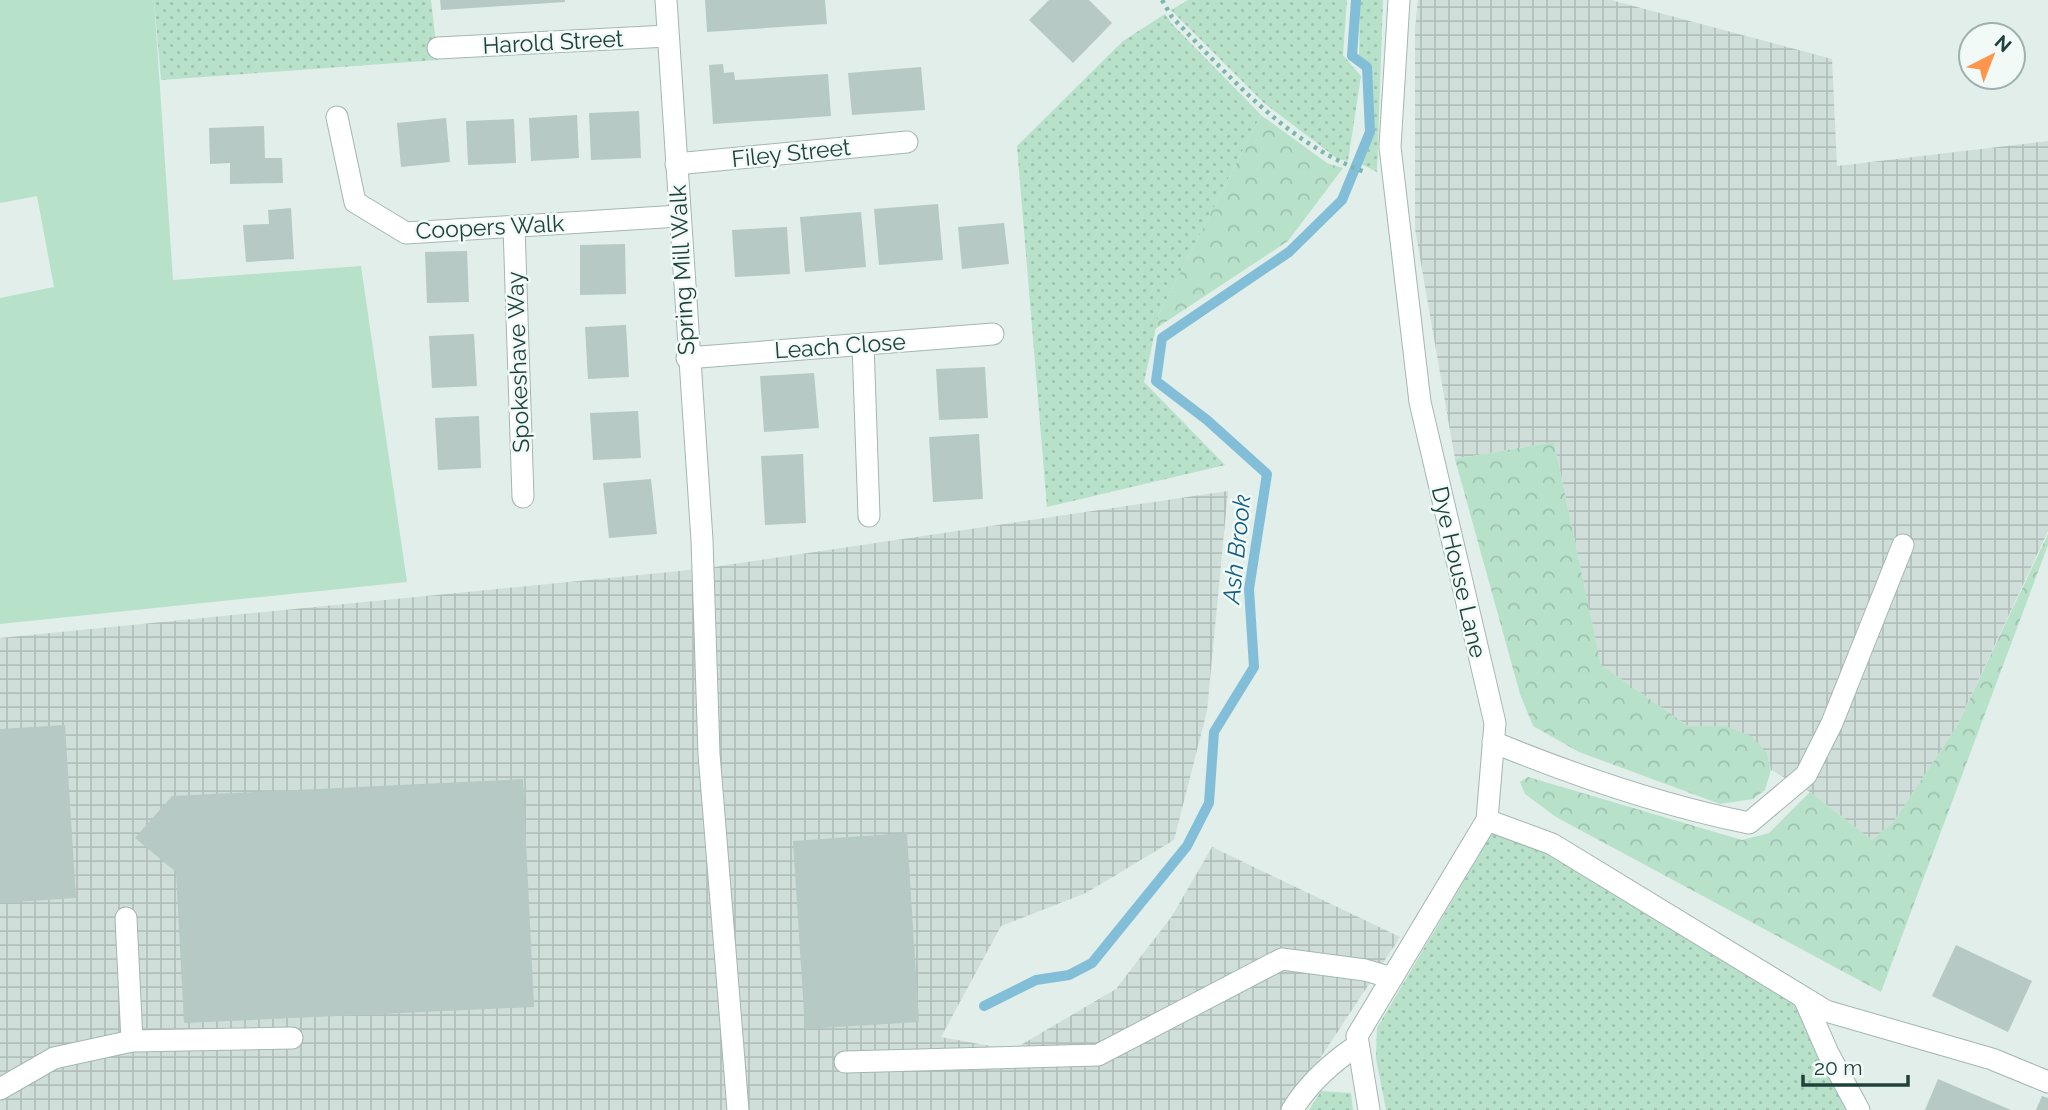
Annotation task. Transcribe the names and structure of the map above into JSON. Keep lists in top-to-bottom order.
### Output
{
  "streets": {
    "street": [
      "Harold Street",
      "Filey Street",
      "Coopers Walk",
      "Spring Mill Walk",
      "Leach Close",
      "Spokeshave Way",
      "Dye House Lane"
    ]
  },
  "crossings": [
    ["Harold Street", "Spring Mill Walk"],
    ["Filey Street", "Spring Mill Walk"],
    ["Coopers Walk", "Spring Mill Walk"],
    ["Coopers Walk", "Spokeshave Way"],
    ["Spring Mill Walk", "Leach Close"]
  ],
  "water": ["Ash Brook"],
  "scale_bar": "20 m",
  "north": "top right"
}
